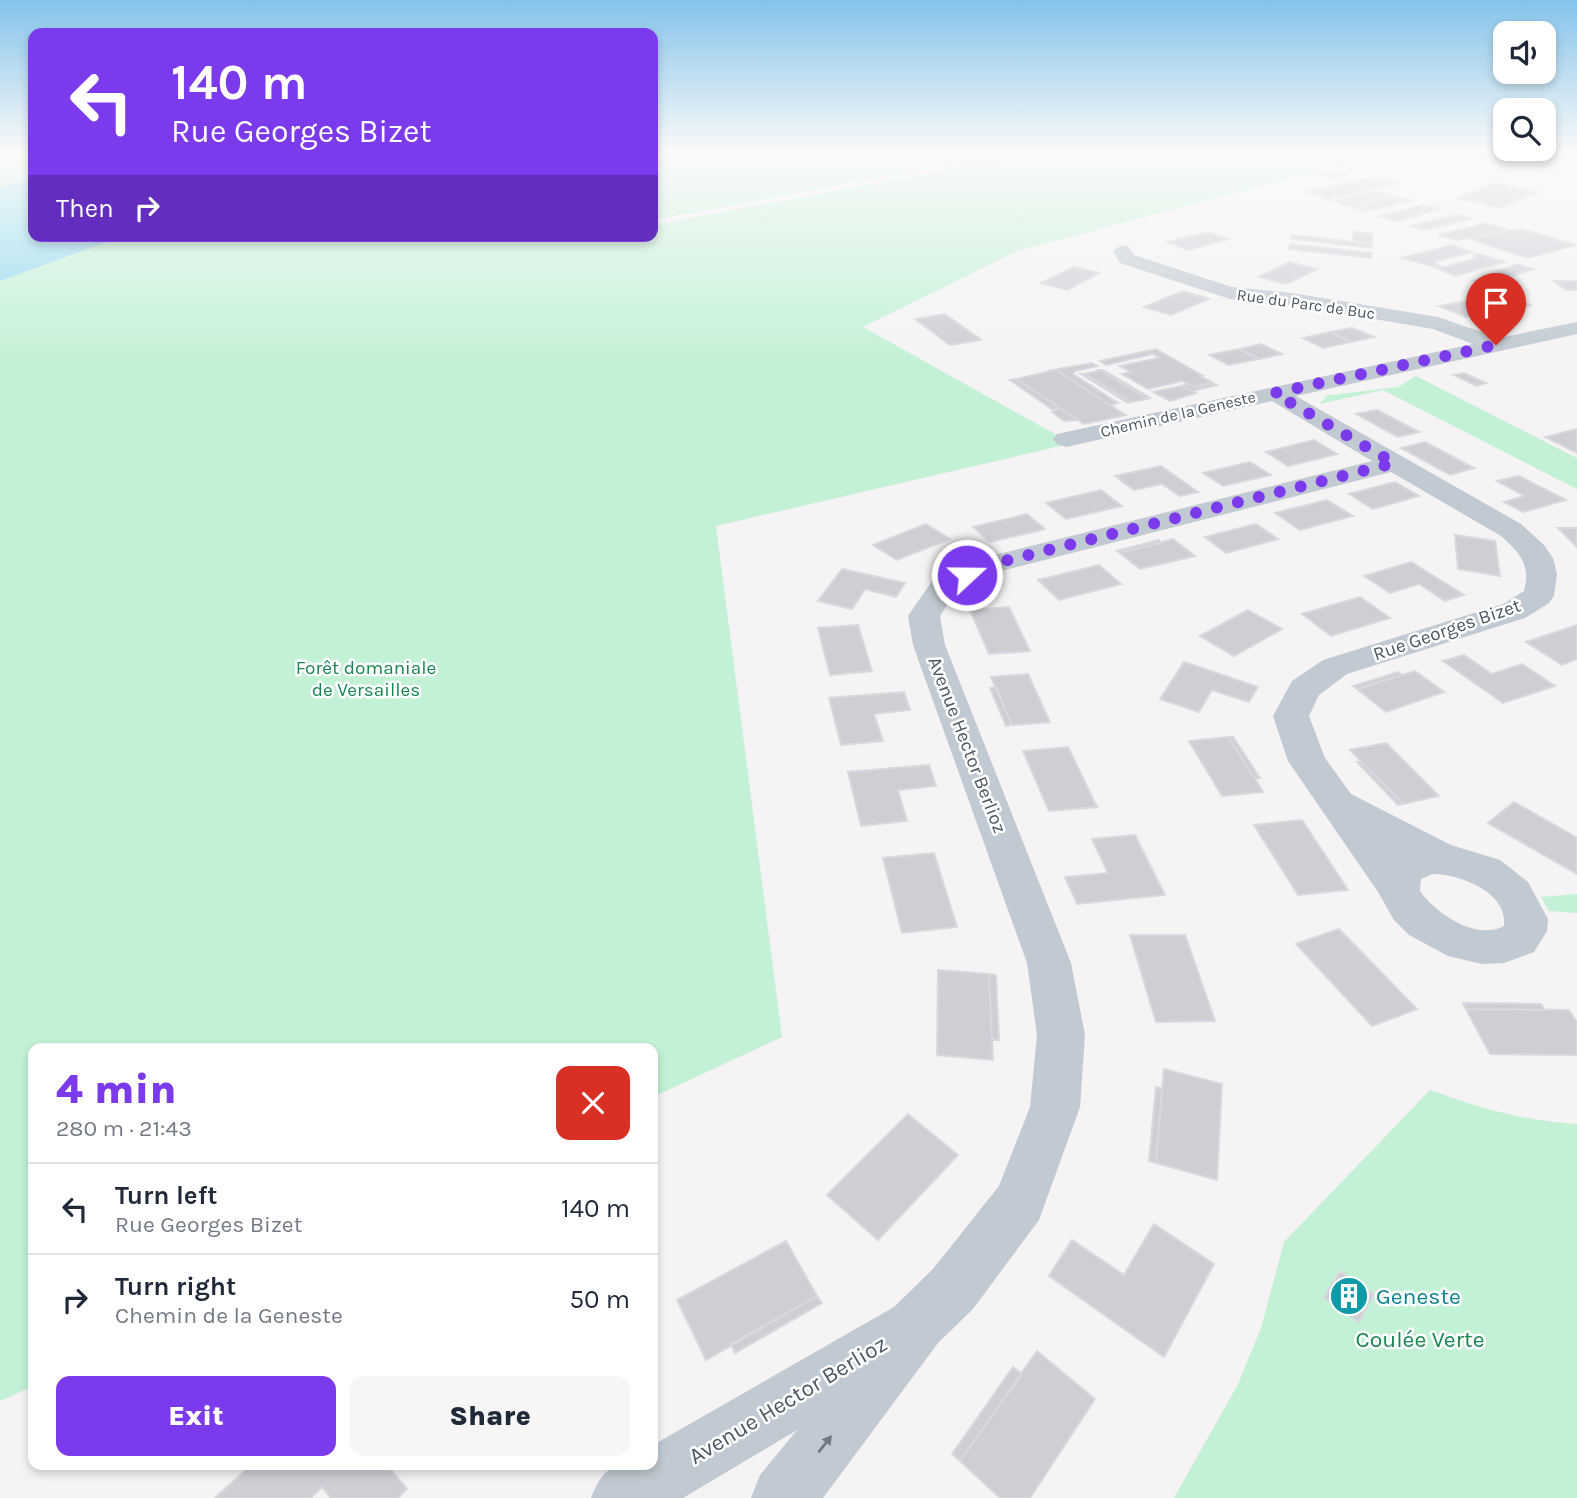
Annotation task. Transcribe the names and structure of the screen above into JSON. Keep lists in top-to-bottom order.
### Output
{
  "streets": {
    "street": [
      "Rue du Parc de Buc",
      "Chemin de la Geneste",
      "Rue Georges Bizet",
      "Avenue Hector Berlioz"
    ]
  },
  "crossings": [
    ["Rue du Parc de Buc", "Chemin de la Geneste"],
    ["Chemin de la Geneste", "Rue Georges Bizet"],
    ["Rue Georges Bizet", "Avenue Hector Berlioz"]
  ],
  "parks": ["Forêt domaniale de Versailles", "Coulée Verte"],
  "places": {
    "building": ["Geneste"]
  },
  "page": {
    "turn": ["140 m", "Rue Georges Bizet"],
    "then": "Then",
    "heading": ["4 min", "280 m · 21:43"],
    "list": [
      {
        "name": "Turn left",
        "note": "Rue Georges Bizet",
        "value": "140 m"
      },
      {
        "name": "Turn right",
        "note": "Chemin de la Geneste",
        "value": "50 m"
      }
    ],
    "buttons": ["Exit", "Share"]
  }
}
